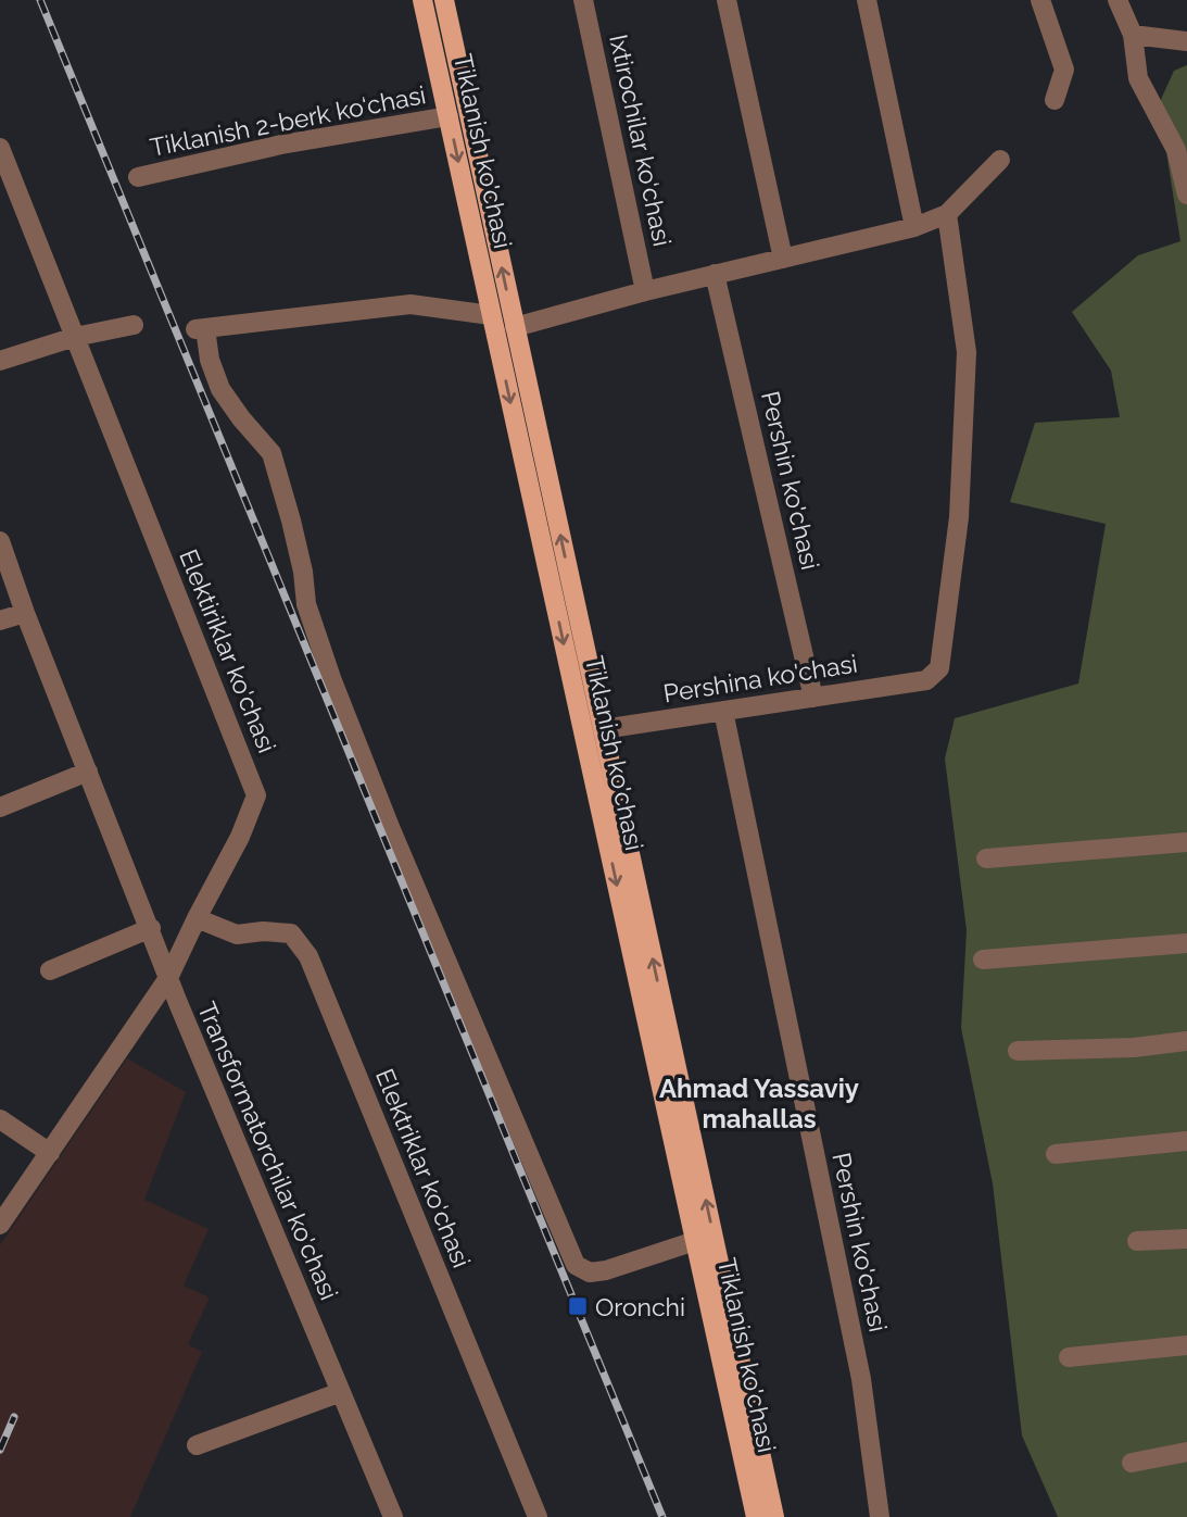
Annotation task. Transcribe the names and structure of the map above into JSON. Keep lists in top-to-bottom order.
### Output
{
  "streets": {
    "main road": ["Tiklanish ko'chasi"],
    "street": [
      "Tiklanish 2-berk ko‘chasi",
      "Ixtirochilar ko‘chasi",
      "Pershin ko'chasi",
      "Elektiriklar ko'chasi",
      "Pershina ko'chasi",
      "Transformatorchilar ko'chasi",
      "Elektriklar ko‘chasi"
    ]
  },
  "crossings": [
    ["Tiklanish 2-berk ko‘chasi", "Tiklanish ko'chasi"],
    ["Pershin ko'chasi", "Pershina ko'chasi"],
    ["Elektiriklar ko'chasi", "Transformatorchilar ko'chasi"],
    ["Elektiriklar ko'chasi", "Elektriklar ko‘chasi"]
  ],
  "districts": ["Ahmad Yassaviy mahallas"],
  "places": {
    "transit": ["Oronchi"]
  }
}
